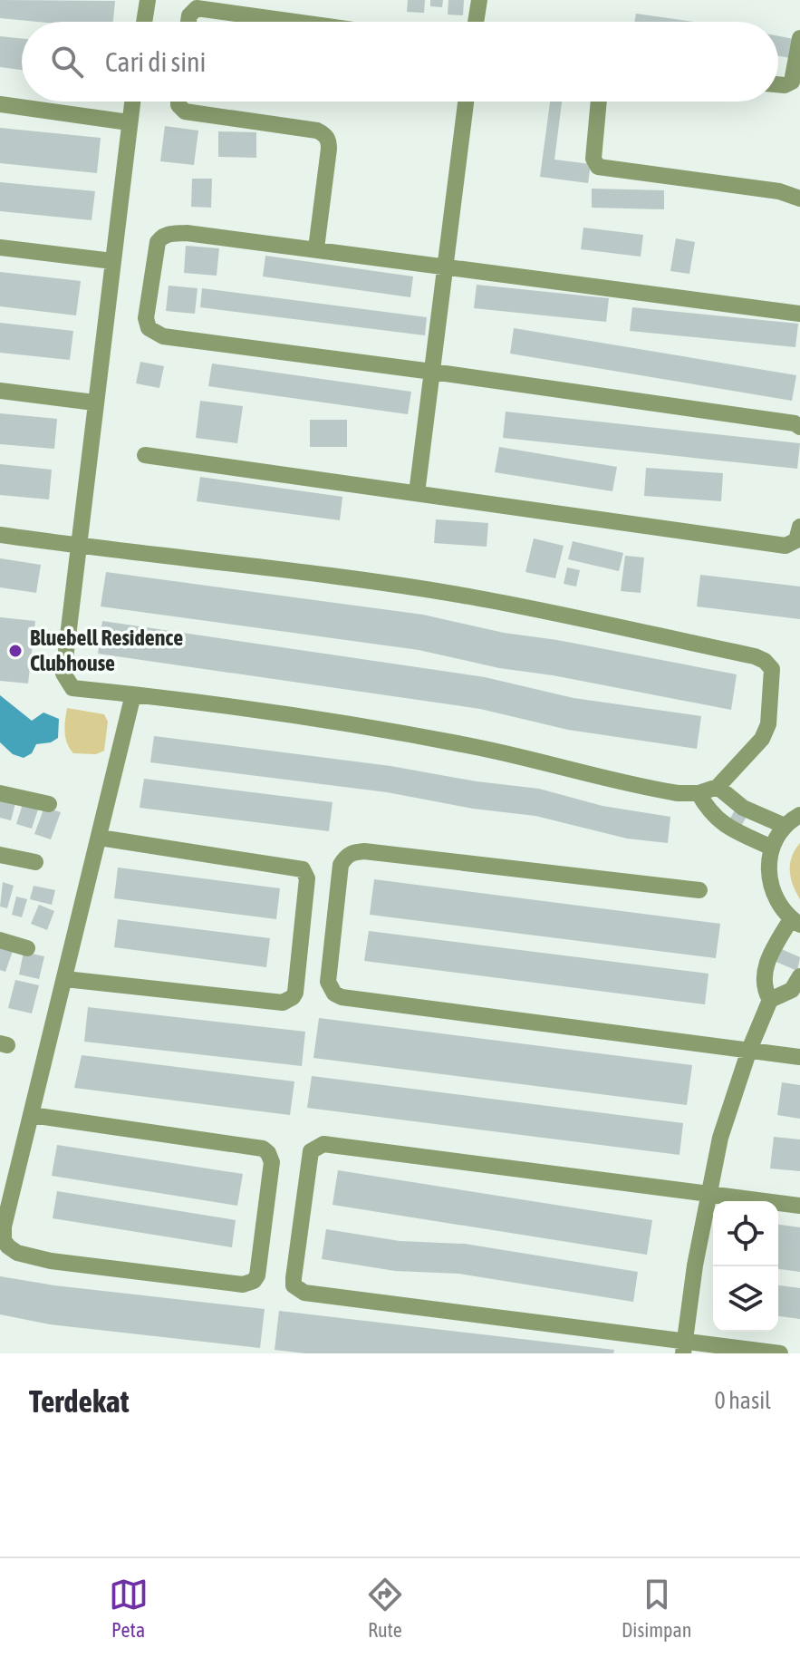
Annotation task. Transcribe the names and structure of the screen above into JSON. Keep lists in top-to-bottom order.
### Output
{
  "places": ["Bluebell Residence Clubhouse"],
  "page": {
    "search": "Cari di sini",
    "heading": ["Terdekat", "0 hasil"],
    "nav": ["Peta", "Rute", "Disimpan"]
  }
}
